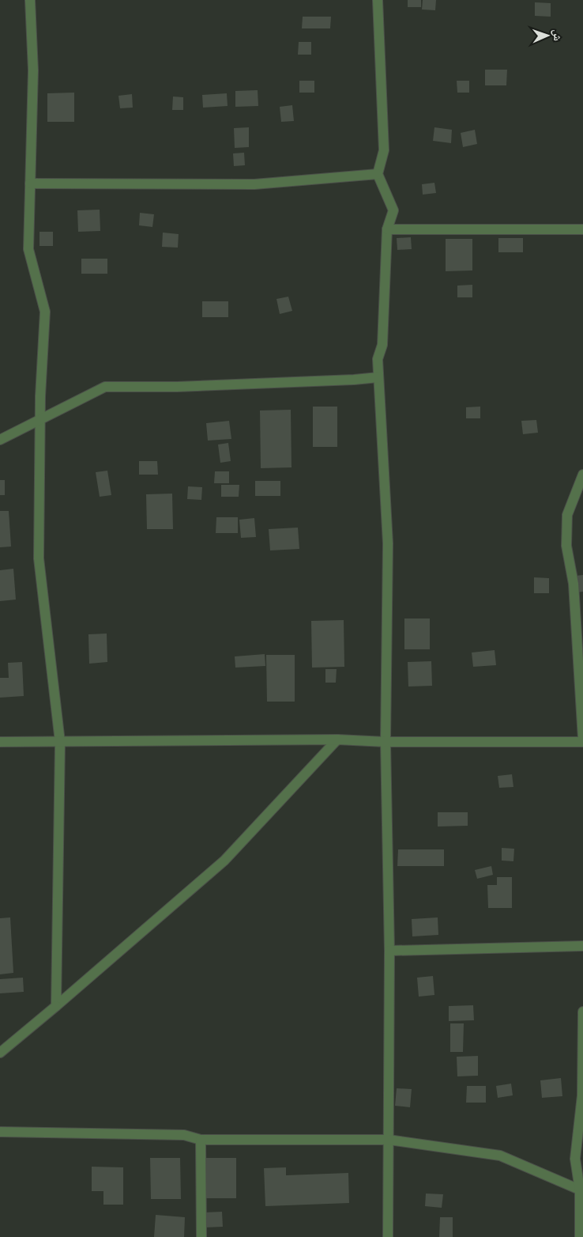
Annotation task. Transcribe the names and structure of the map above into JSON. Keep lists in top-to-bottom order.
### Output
{
  "north": "right"
}
